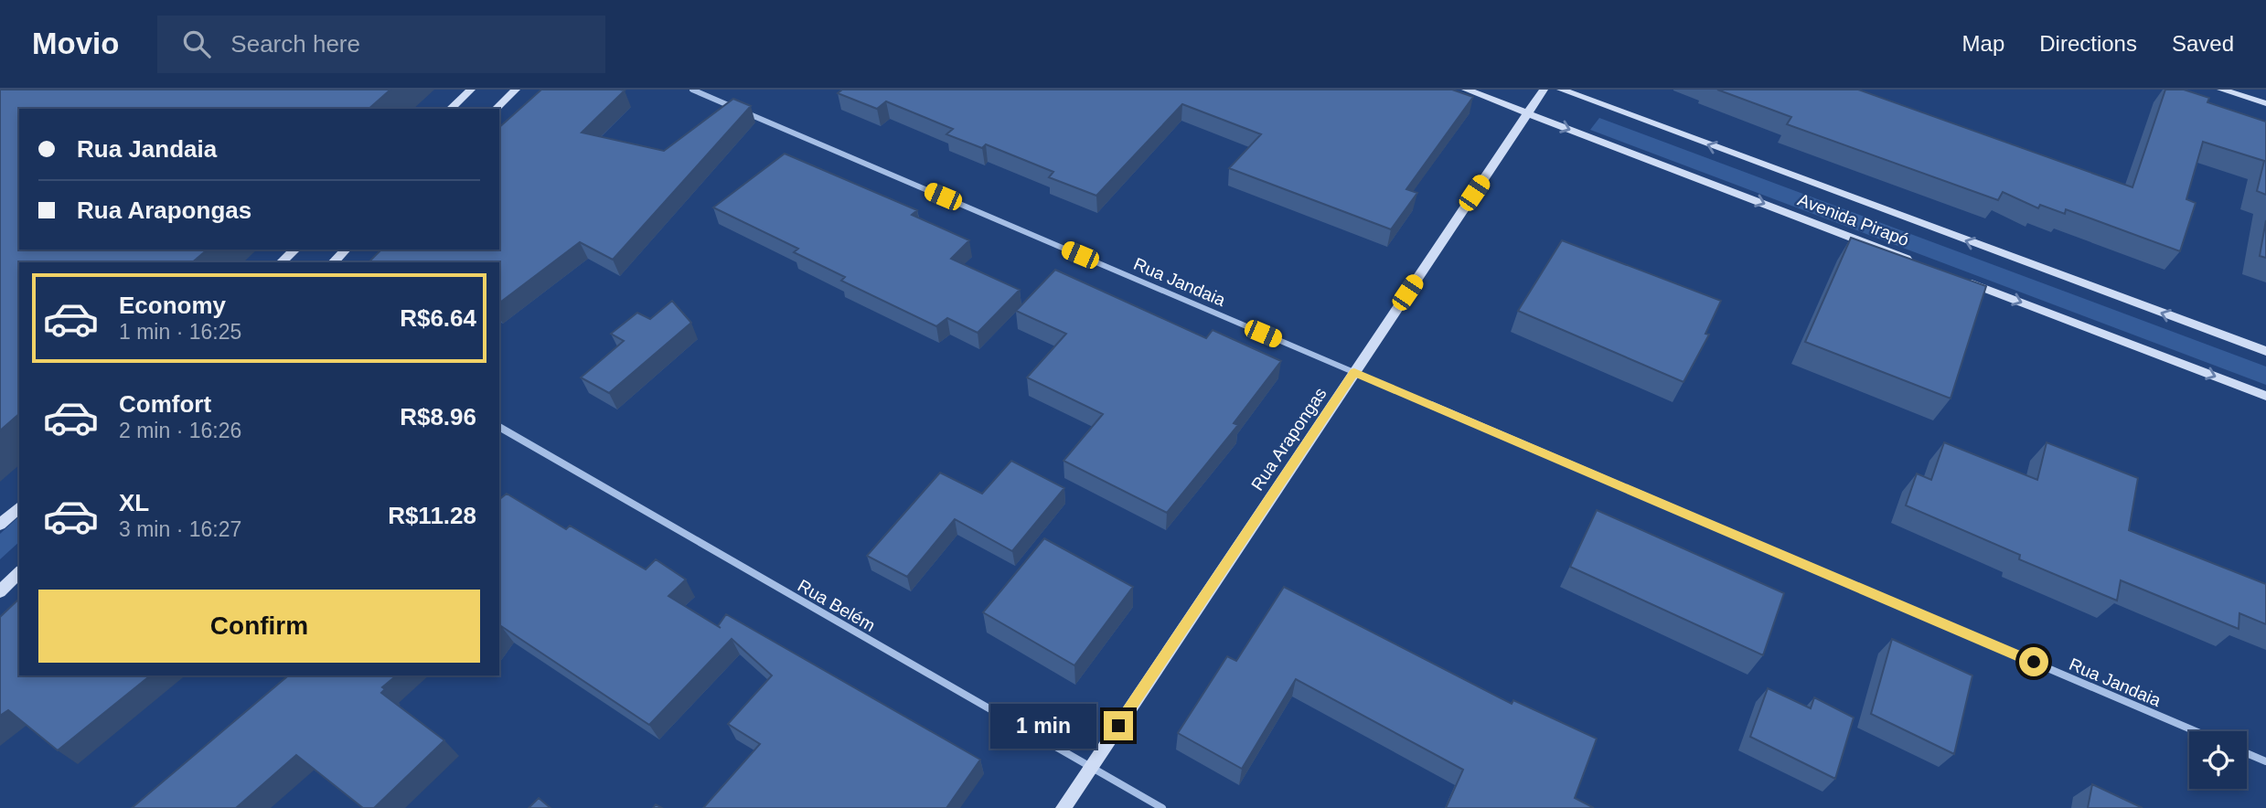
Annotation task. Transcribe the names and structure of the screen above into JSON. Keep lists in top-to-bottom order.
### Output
{
  "streets": {
    "street": [
      "Avenida Pirapó",
      "Rua Jandaia",
      "Rua Arapongas",
      "Rua Belém"
    ]
  },
  "crossings": [
    ["Avenida Pirapó", "Rua Arapongas"],
    ["Rua Jandaia", "Rua Arapongas"],
    ["Rua Arapongas", "Rua Belém"]
  ],
  "page": {
    "header": "Movio",
    "search": "Search here",
    "nav": ["Map", "Directions", "Saved"],
    "banner": ["Rua Jandaia", "Rua Arapongas"],
    "list": [
      {
        "name": "Economy",
        "note": "1 min · 16:25",
        "value": "R$6.64"
      },
      {
        "name": "Comfort",
        "note": "2 min · 16:26",
        "value": "R$8.96"
      },
      {
        "name": "XL",
        "note": "3 min · 16:27",
        "value": "R$11.28"
      }
    ],
    "buttons": "Confirm",
    "bubble": "1 min"
  }
}
